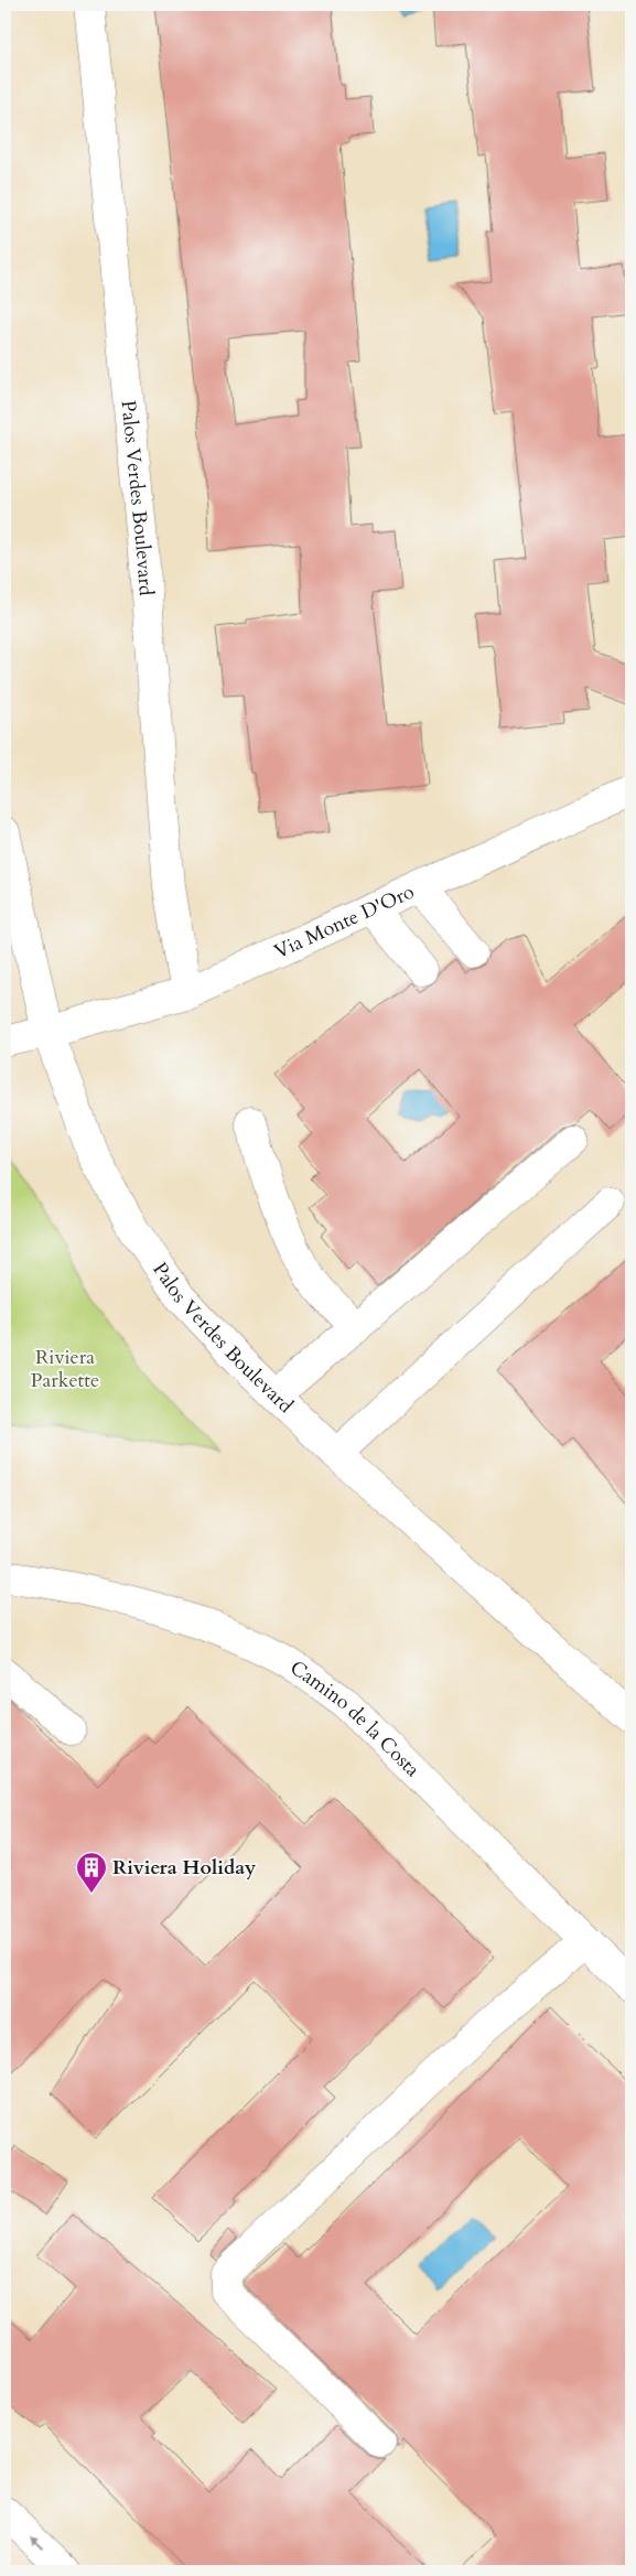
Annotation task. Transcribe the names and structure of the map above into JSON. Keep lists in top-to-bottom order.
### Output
{
  "streets": {
    "street": ["Palos Verdes Boulevard", "Via Monte D'Oro", "Camino de la Costa"]
  },
  "crossings": [
    ["Palos Verdes Boulevard", "Via Monte D'Oro"]
  ],
  "parks": ["Riviera Parkette"],
  "places": {
    "building": ["Riviera Holiday"]
  }
}
